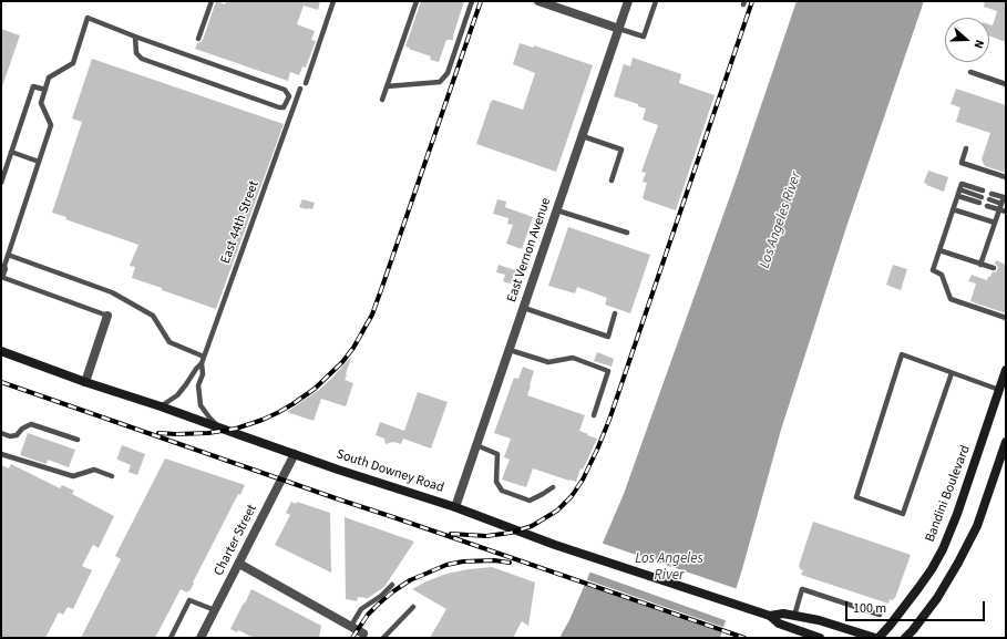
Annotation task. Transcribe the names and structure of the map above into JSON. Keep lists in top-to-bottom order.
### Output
{
  "streets": {
    "main road": ["South Downey Road", "Bandini Boulevard"],
    "street": ["East Vernon Avenue", "Charter Street"],
    "lane": ["East 44th Street"]
  },
  "crossings": [
    ["East 44th Street", "South Downey Road"],
    ["East Vernon Avenue", "South Downey Road"],
    ["South Downey Road", "Charter Street"]
  ],
  "water": ["Los Angeles River"],
  "scale_bar": "100 m",
  "north": "right"
}
